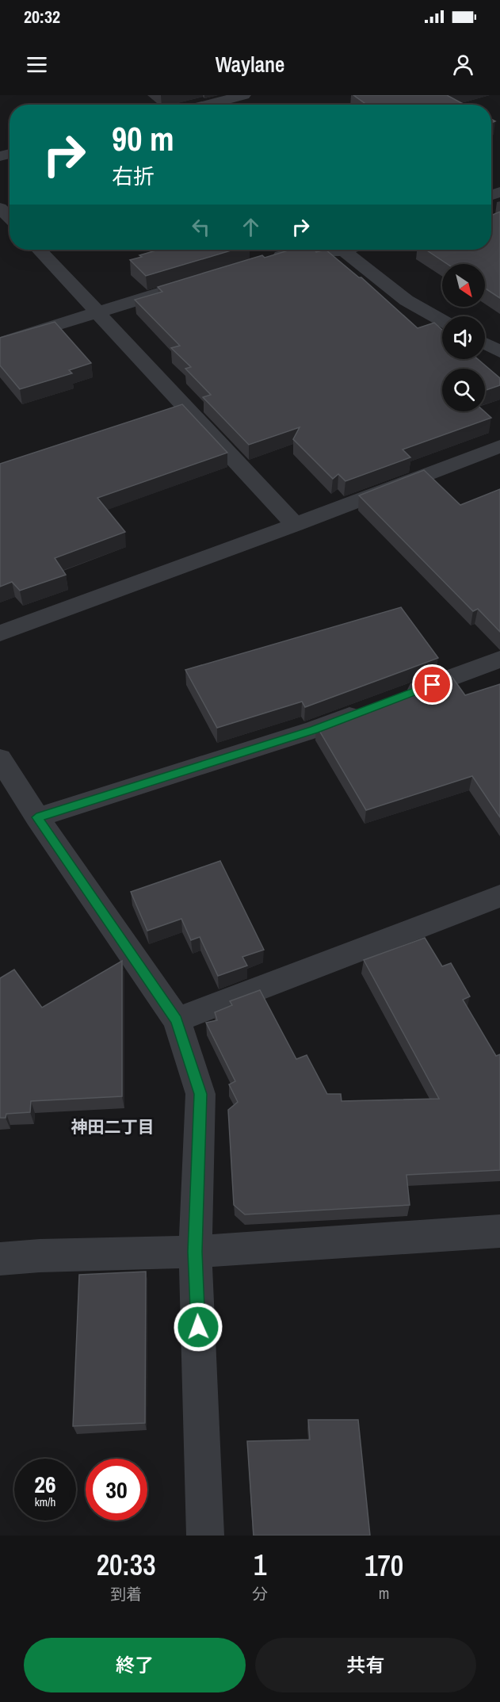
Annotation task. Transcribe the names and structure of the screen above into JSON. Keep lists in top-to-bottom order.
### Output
{
  "districts": ["神田二丁目"],
  "north": "bottom right",
  "page": {
    "status": "20:32",
    "header": "Waylane",
    "turn": ["90 m", "右折"],
    "speed": "26 km/h",
    "limit": "30",
    "eta": [
      "20:33",
      "到着",
      "1",
      "分",
      "170",
      "m"
    ],
    "buttons": ["終了", "共有"]
  }
}
